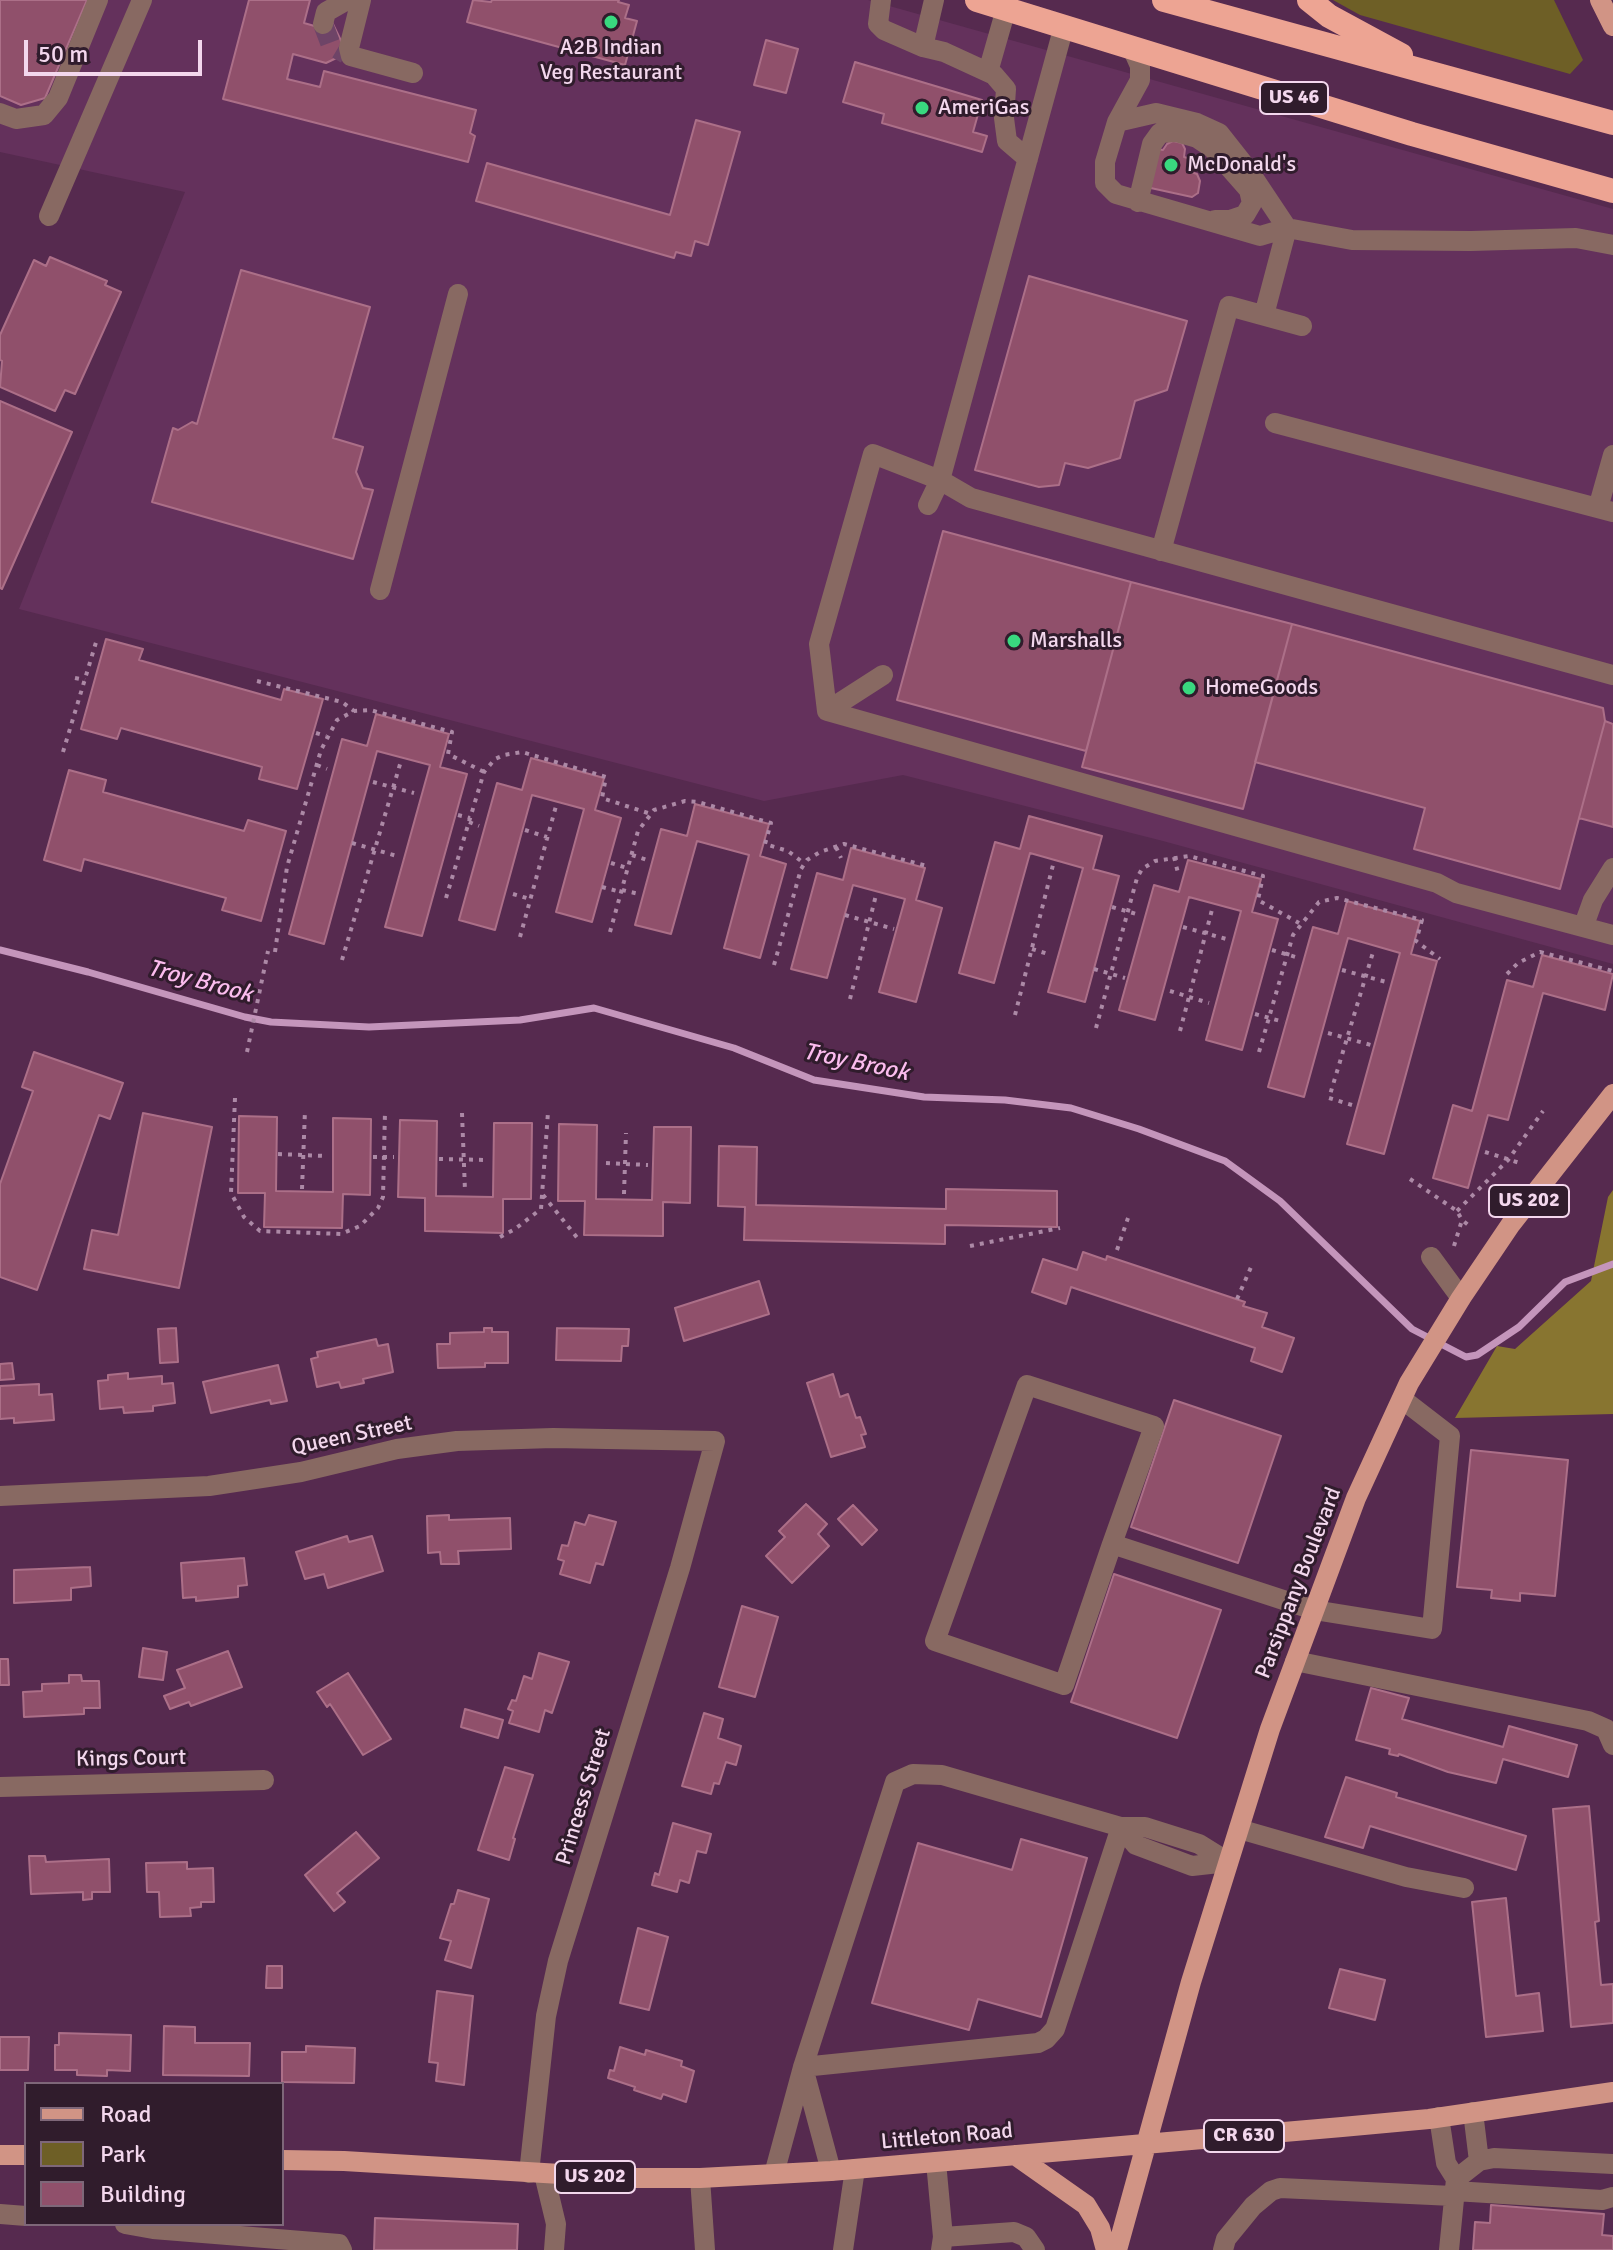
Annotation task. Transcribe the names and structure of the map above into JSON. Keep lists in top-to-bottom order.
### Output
{
  "streets": {
    "highway": ["US 46"],
    "main road": [
      "US 202",
      "Parsippany Boulevard",
      "CR 630",
      "Littleton Road"
    ],
    "street": ["Queen Street", "Kings Court", "Princess Street"]
  },
  "crossings": [
    ["Queen Street", "Princess Street"],
    ["Parsippany Boulevard", "Littleton Road"],
    ["Princess Street", "Littleton Road"]
  ],
  "water": ["Troy Brook"],
  "places": [
    "A2B Indian Veg Restaurant",
    "AmeriGas",
    "McDonald's",
    "Marshalls",
    "HomeGoods"
  ],
  "legend": ["Road", "Park", "Building"],
  "scale_bar": "50 m"
}
